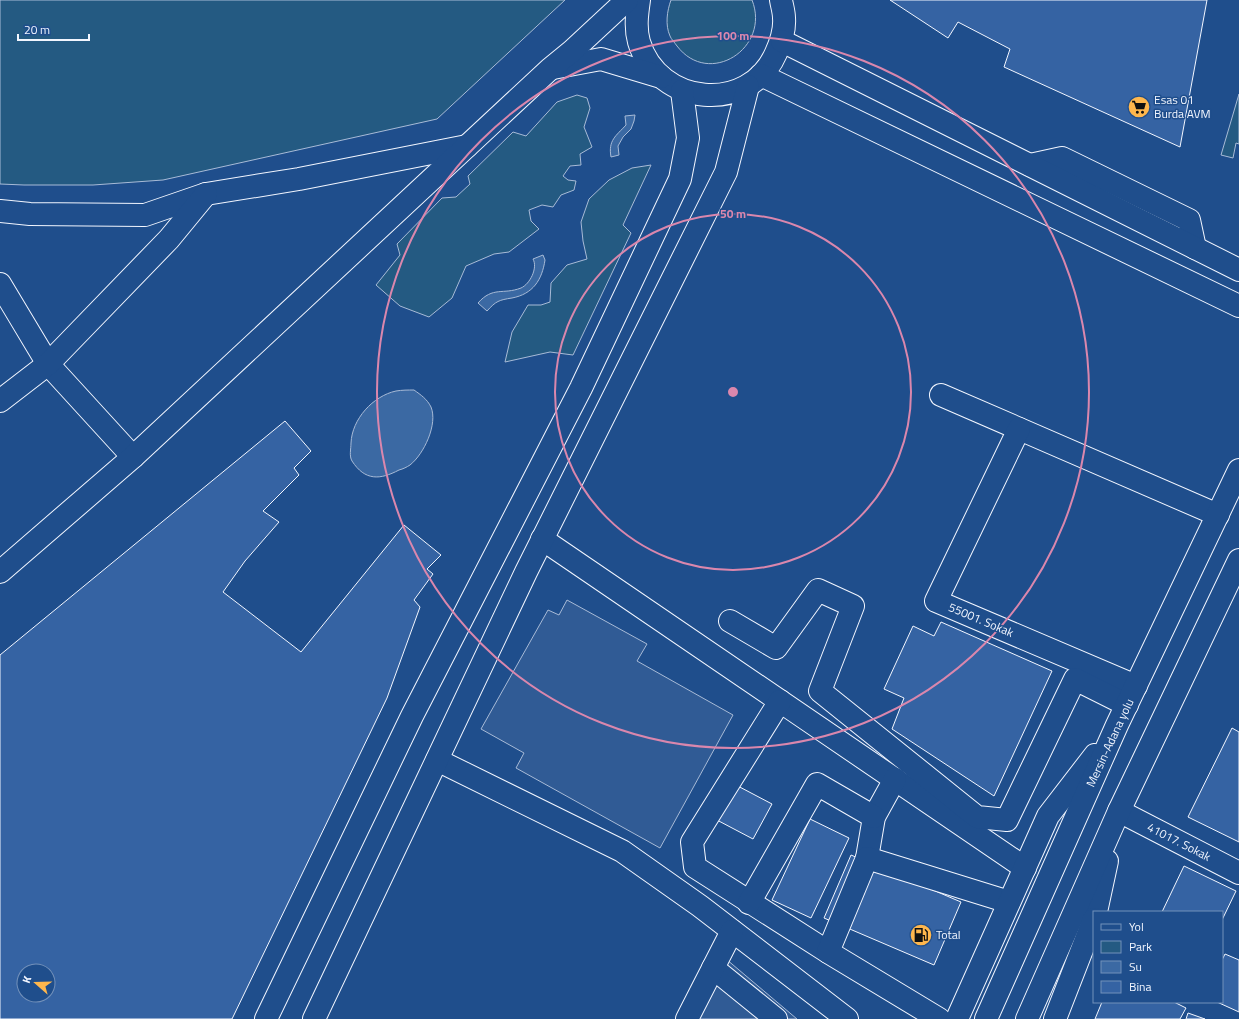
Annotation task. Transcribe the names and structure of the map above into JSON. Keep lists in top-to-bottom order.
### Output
{
  "streets": {
    "main road": ["55001. Sokak", "Mersin-Adana yolu", "41017. Sokak"]
  },
  "crossings": [
    ["55001. Sokak", "Mersin-Adana yolu"]
  ],
  "places": {
    "supermarket": ["Esas 01 Burda AVM"],
    "fuel station": ["Total"]
  },
  "legend": [
    "Yol",
    "Park",
    "Su",
    "Bina"
  ],
  "scale_bar": "20 m",
  "north": "left",
  "rings": ["100 m", "50 m"]
}
